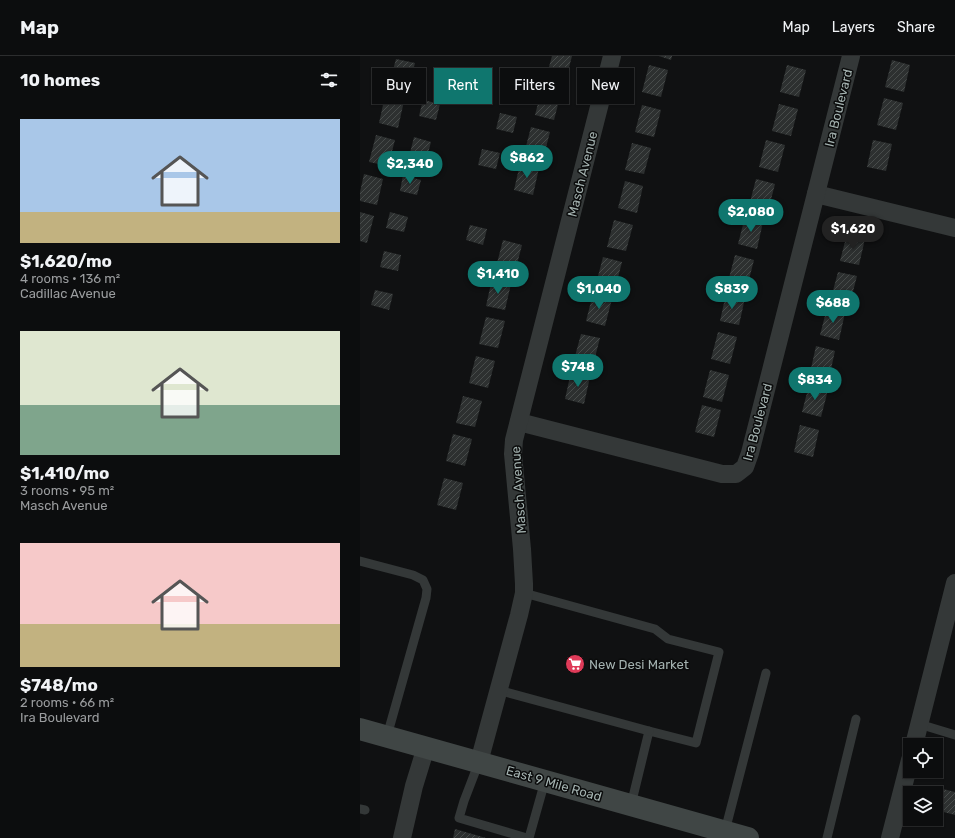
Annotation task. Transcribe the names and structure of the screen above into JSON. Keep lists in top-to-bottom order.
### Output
{
  "streets": {
    "main road": ["East 9 Mile Road"],
    "street": ["Ira Boulevard", "Masch Avenue"]
  },
  "crossings": [
    ["Ira Boulevard", "Masch Avenue"],
    ["Masch Avenue", "East 9 Mile Road"]
  ],
  "places": {
    "supermarket": ["New Desi Market"]
  },
  "page": {
    "header": "Map",
    "nav": ["Map", "Layers", "Share"],
    "heading": "10 homes",
    "chip": [
      "Buy",
      "Rent",
      "Filters",
      "New"
    ],
    "list": [
      {
        "name": "$1,620/mo",
        "note": "4 rooms · 136 m² · Cadillac Avenue"
      },
      {
        "name": "$1,410/mo",
        "note": "3 rooms · 95 m² · Masch Avenue"
      },
      {
        "name": "$748/mo",
        "note": "2 rooms · 66 m² · Ira Boulevard"
      }
    ],
    "price": [
      "$862",
      "$2,340",
      "$2,080",
      "$1,620",
      "$1,410",
      "$1,040",
      "$839",
      "$688",
      "$748",
      "$834"
    ]
  }
}
